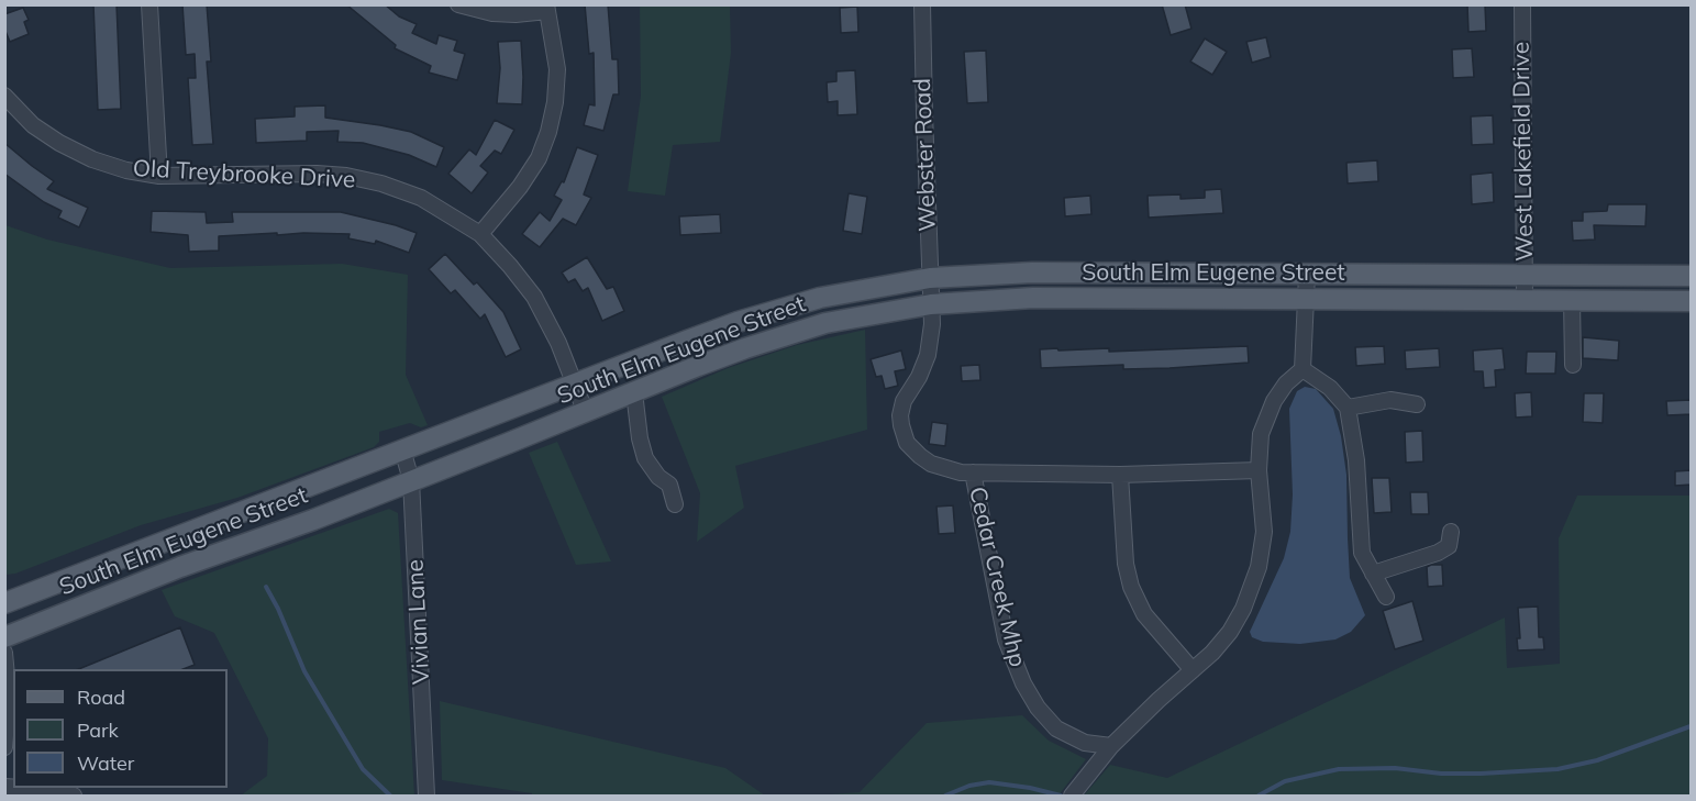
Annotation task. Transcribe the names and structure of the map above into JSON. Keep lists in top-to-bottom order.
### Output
{
  "streets": {
    "main road": ["South Elm Eugene Street"],
    "street": [
      "West Lakefield Drive",
      "Webster Road",
      "Old Treybrooke Drive",
      "Cedar Creek Mhp",
      "Vivian Lane"
    ]
  },
  "crossings": [
    ["West Lakefield Drive", "South Elm Eugene Street"],
    ["Webster Road", "South Elm Eugene Street"],
    ["Webster Road", "Cedar Creek Mhp"],
    ["Old Treybrooke Drive", "South Elm Eugene Street"],
    ["South Elm Eugene Street", "Cedar Creek Mhp"],
    ["South Elm Eugene Street", "Vivian Lane"]
  ],
  "legend": ["Road", "Park", "Water"]
}
